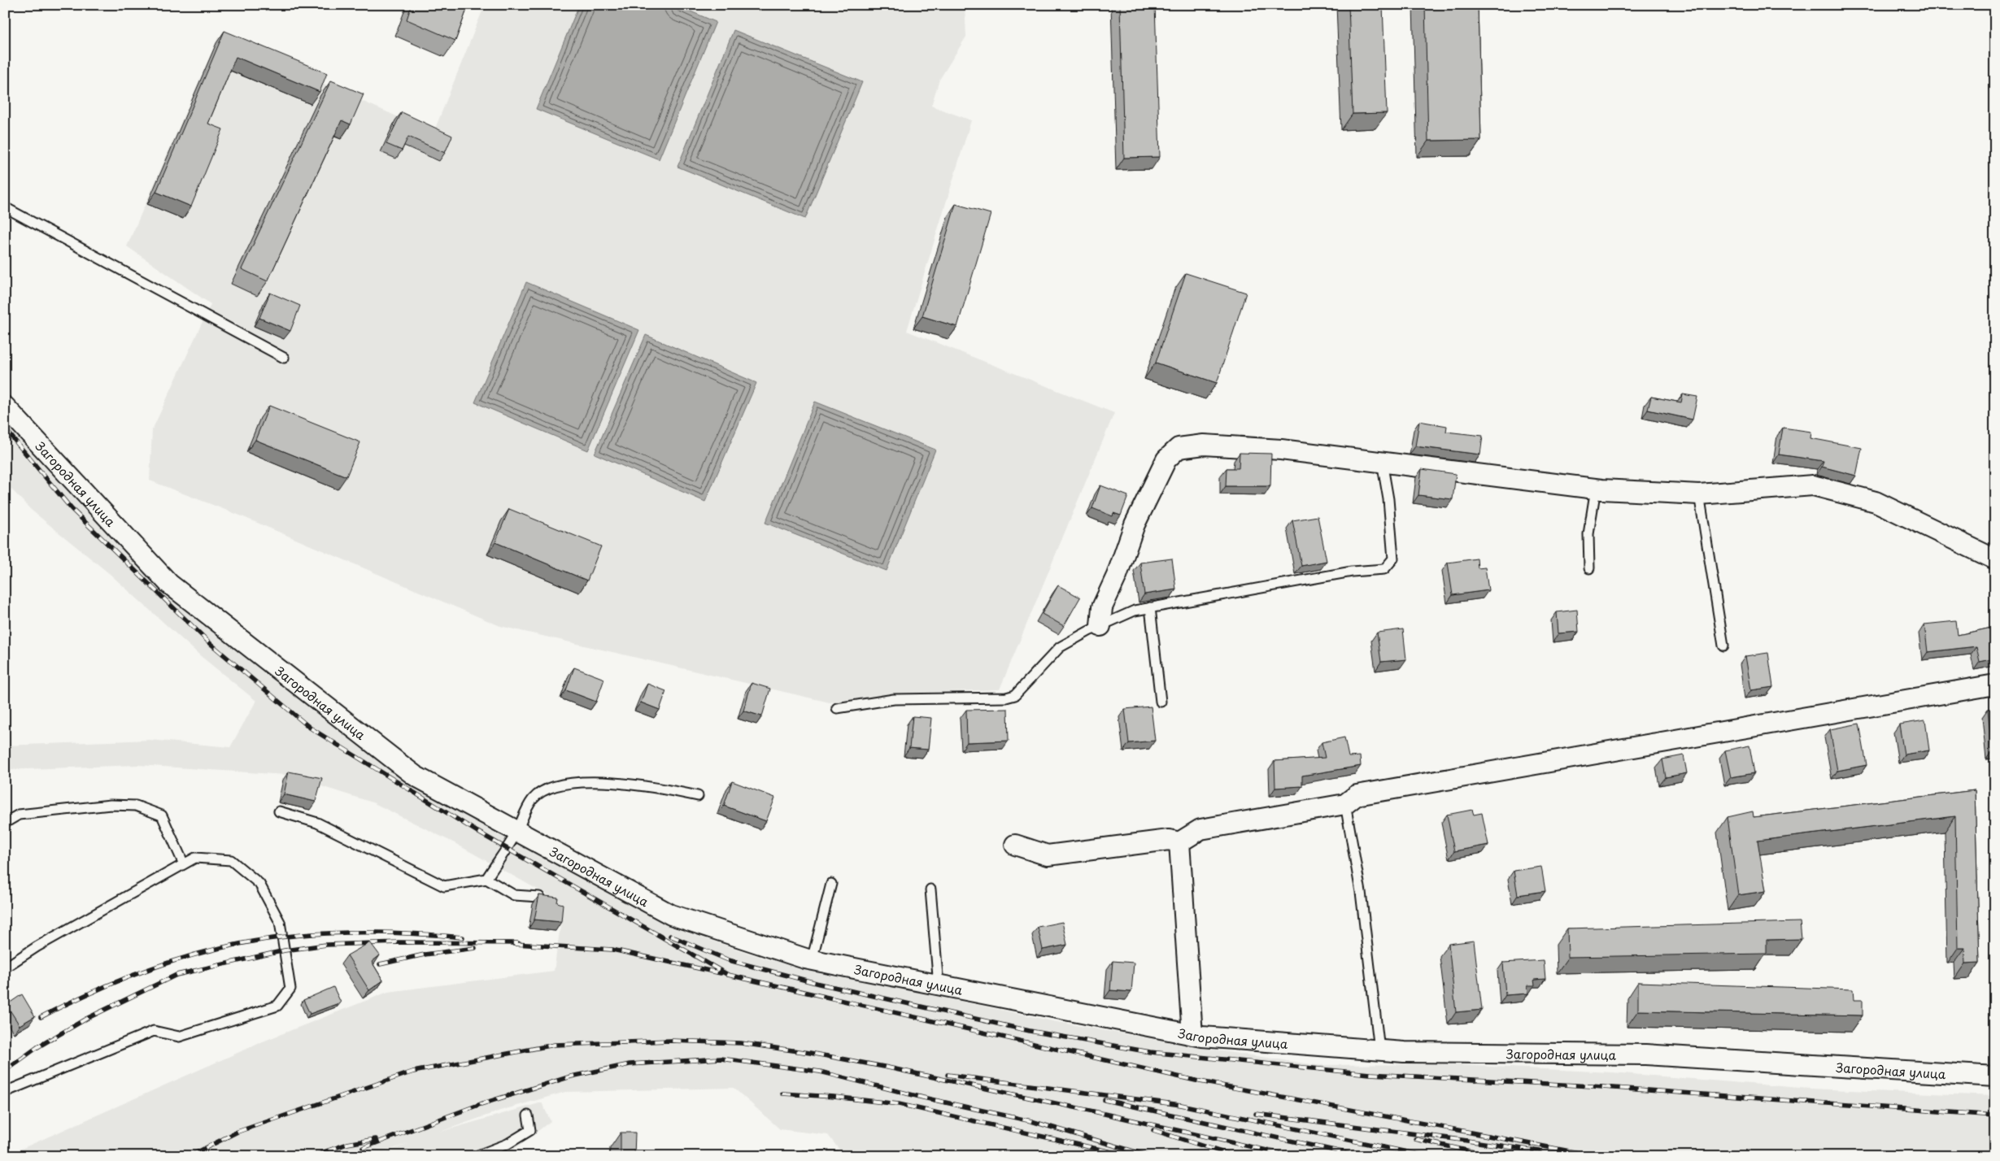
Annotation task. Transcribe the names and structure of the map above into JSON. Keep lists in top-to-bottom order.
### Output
{
  "streets": {
    "street": ["Загородная улица"]
  }
}
